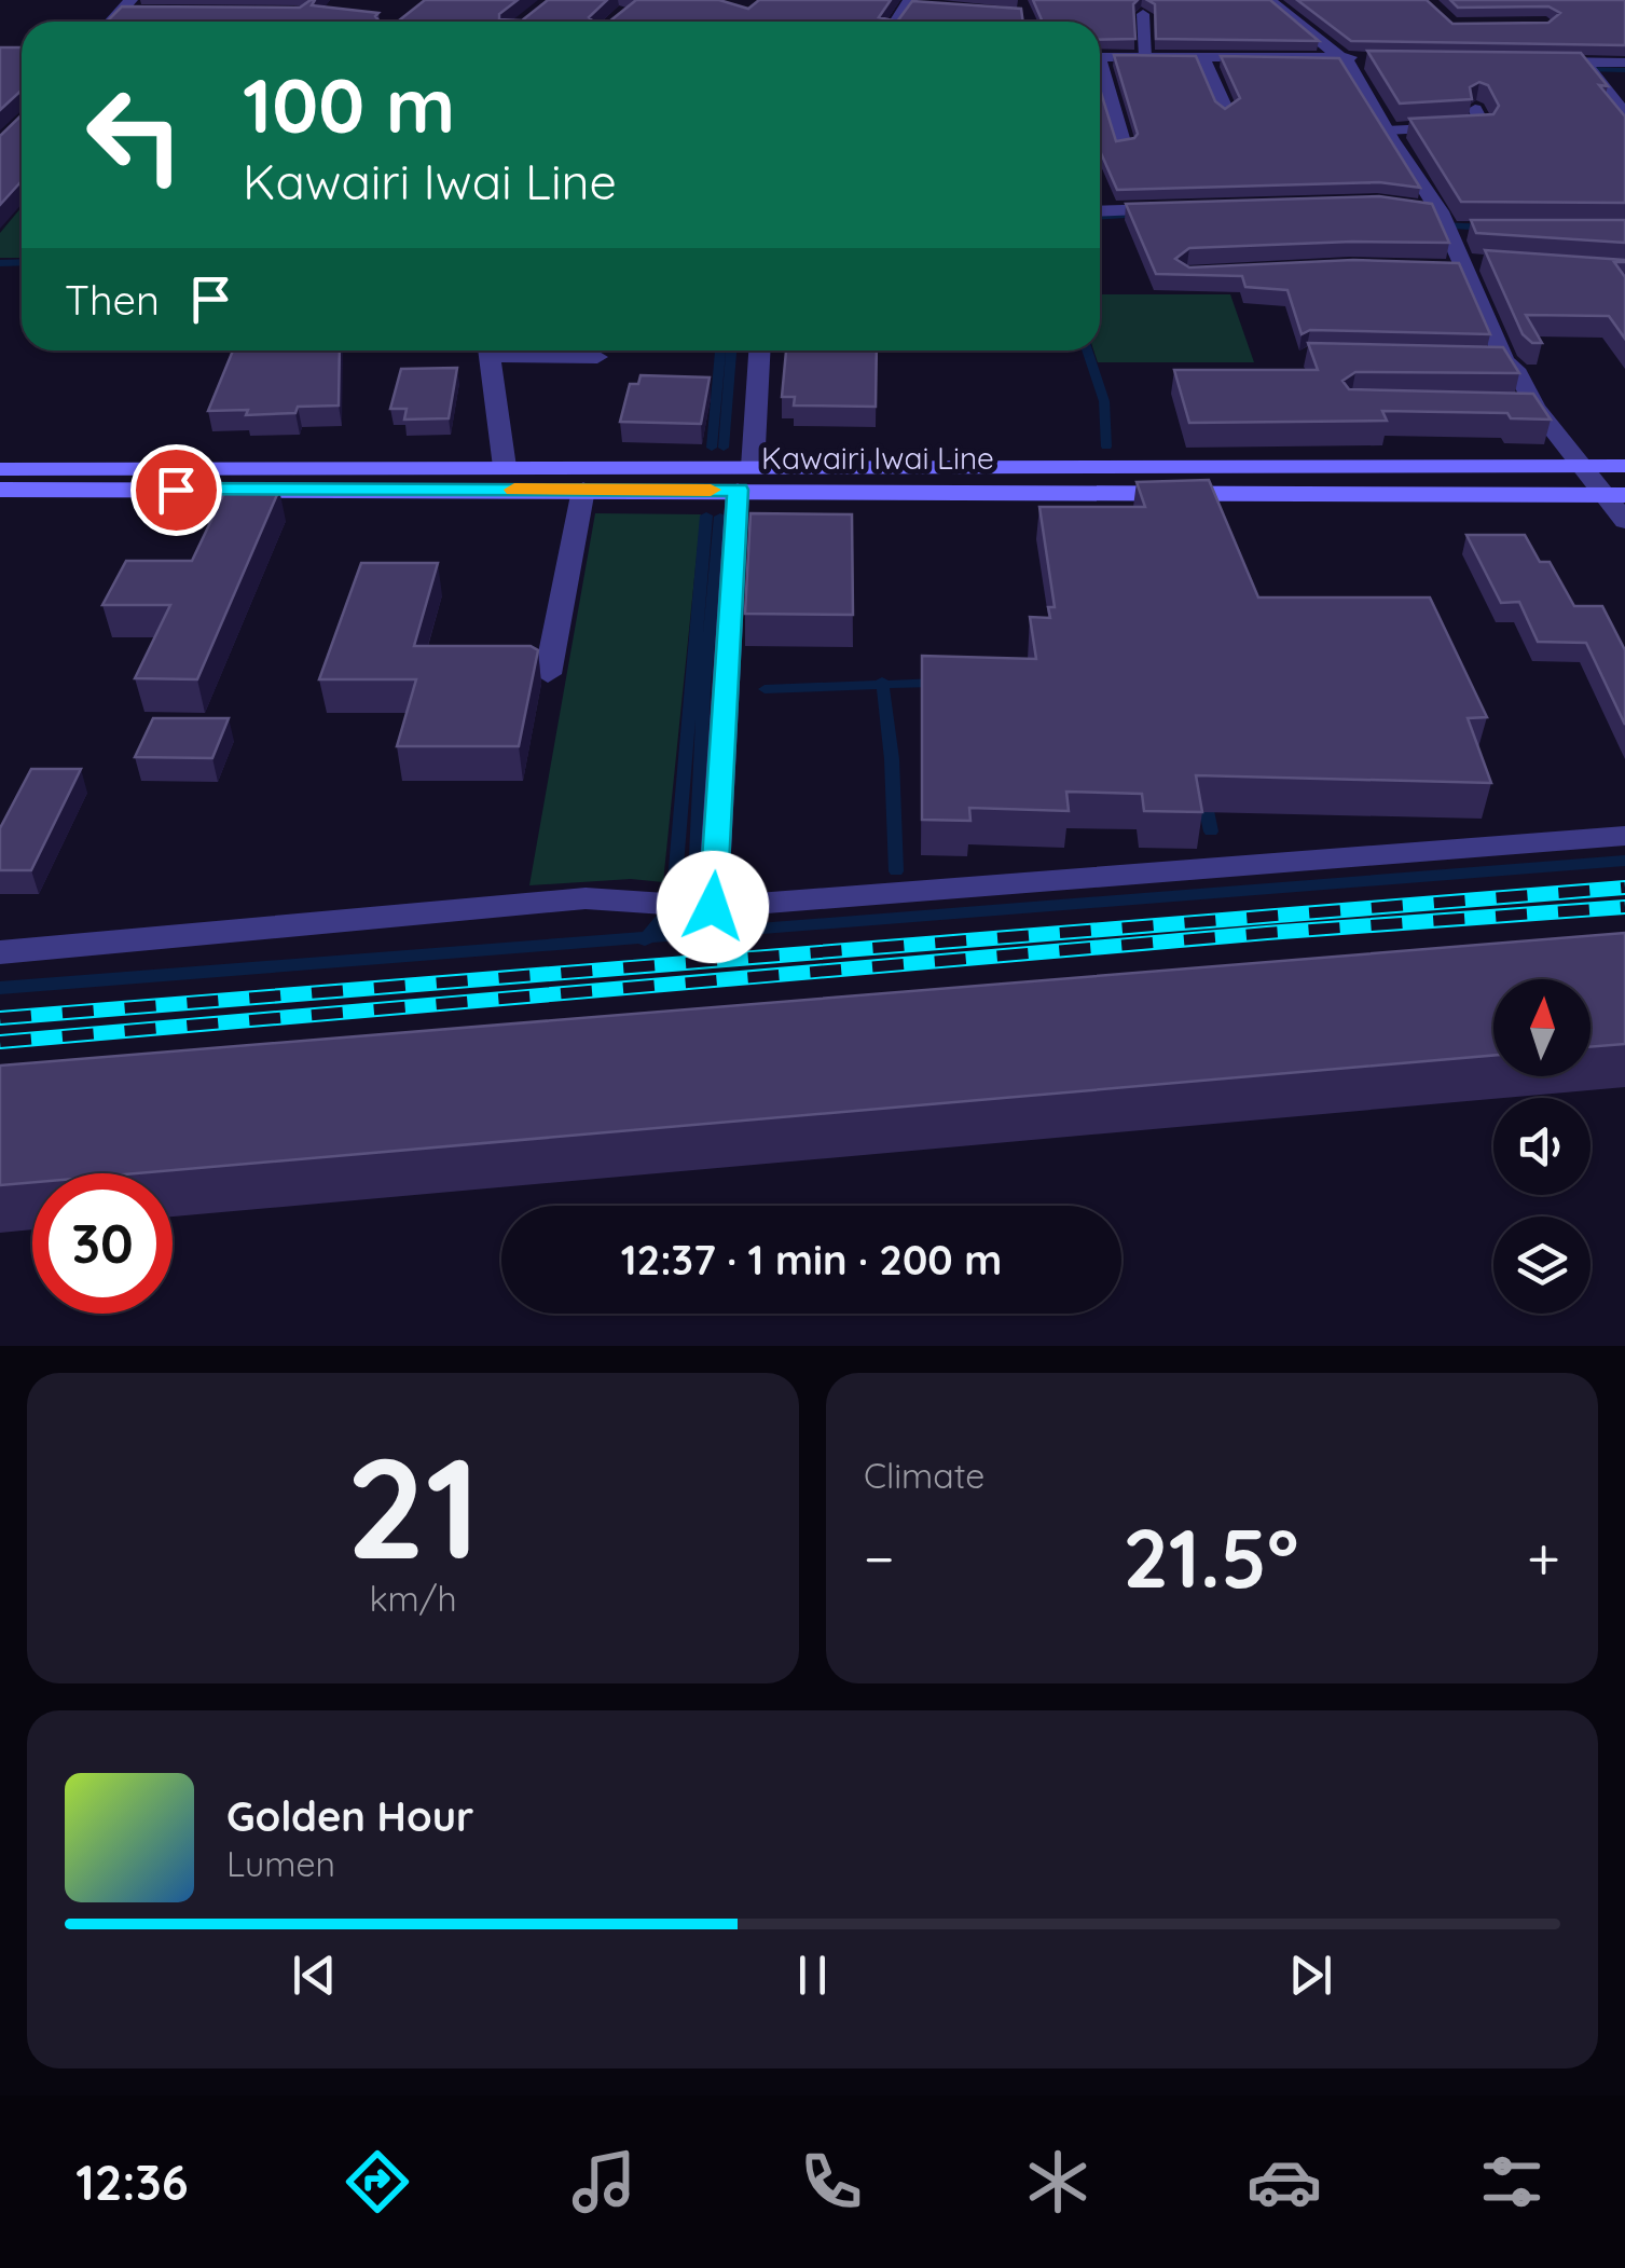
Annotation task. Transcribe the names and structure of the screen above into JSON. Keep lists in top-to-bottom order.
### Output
{
  "streets": {
    "main road": ["Kawairi Iwai Line"]
  },
  "north": "top",
  "page": {
    "turn": ["100 m", "Kawairi Iwai Line"],
    "then": "Then",
    "limit": "30",
    "trip": "12:37 · 1 min · 200 m",
    "tile": [
      ["21", "km/h"],
      "Climate"
    ],
    "heat": ["−", "21.5°", "+"],
    "song": ["Golden Hour", "Lumen"],
    "tabs": "12:36"
  }
}
